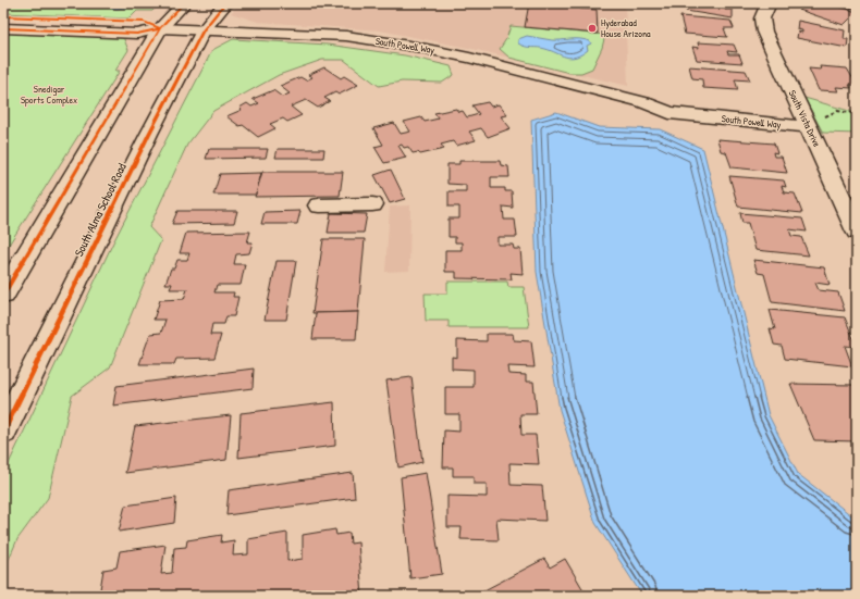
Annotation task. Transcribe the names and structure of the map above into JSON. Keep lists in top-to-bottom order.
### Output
{
  "streets": {
    "street": ["South Powell Way", "South Vista Drive", "South Alma School Road"]
  },
  "crossings": [
    ["South Powell Way", "South Vista Drive"],
    ["South Powell Way", "South Alma School Road"]
  ],
  "parks": ["Snedigar Sports Complex"],
  "places": ["Hyderabad House Arizona"]
}
